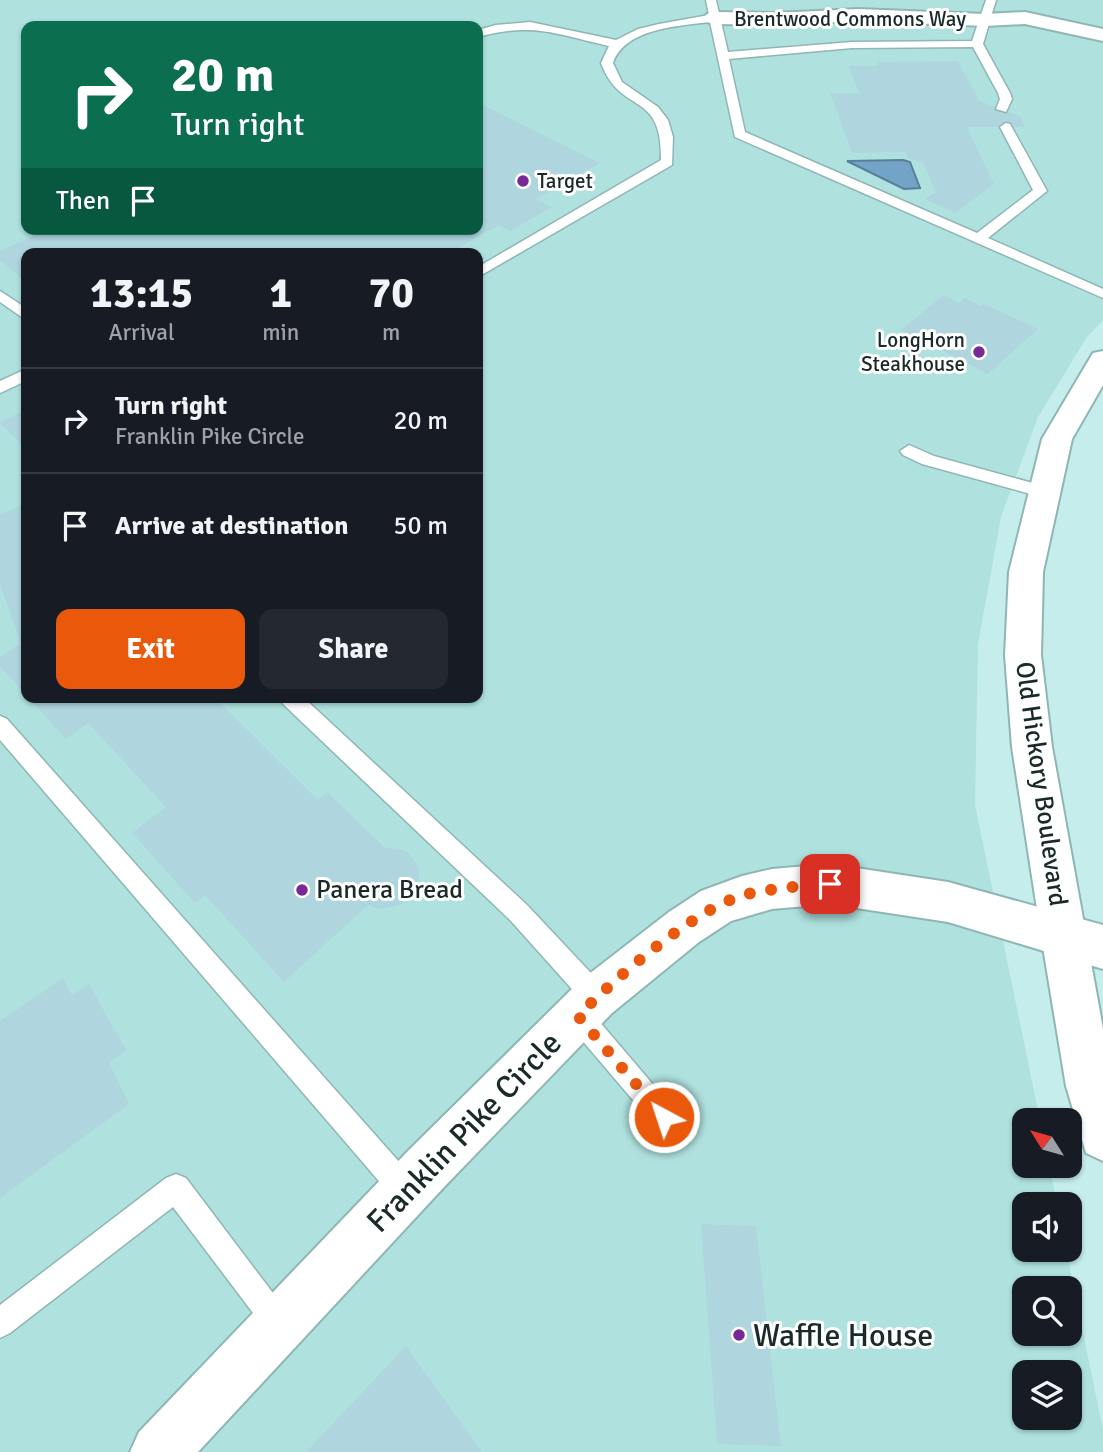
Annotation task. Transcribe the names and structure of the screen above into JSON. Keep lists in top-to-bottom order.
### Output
{
  "streets": {
    "street": ["Brentwood Commons Way", "Old Hickory Boulevard", "Franklin Pike Circle"]
  },
  "crossings": [
    ["Old Hickory Boulevard", "Franklin Pike Circle"]
  ],
  "places": [
    "Target",
    "LongHorn Steakhouse",
    "Panera Bread",
    "Waffle House"
  ],
  "north": "top left",
  "page": {
    "turn": ["20 m", "Turn right"],
    "then": "Then",
    "eta": [
      "13:15",
      "Arrival",
      "1",
      "min",
      "70",
      "m"
    ],
    "list": [
      {
        "name": "Turn right",
        "note": "Franklin Pike Circle",
        "value": "20 m"
      },
      {
        "name": "Arrive at destination",
        "value": "50 m"
      }
    ],
    "buttons": ["Exit", "Share"]
  }
}
